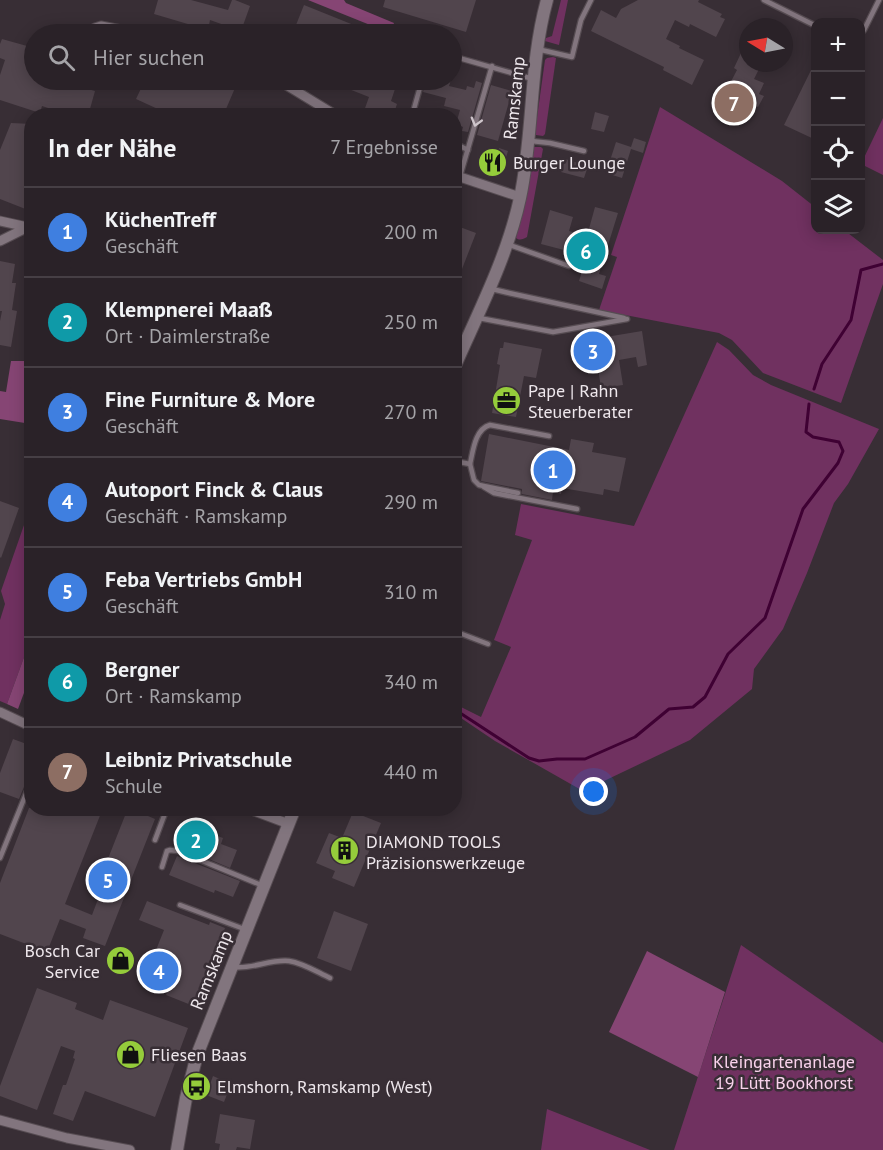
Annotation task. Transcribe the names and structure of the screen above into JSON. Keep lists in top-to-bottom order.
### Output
{
  "streets": {
    "street": ["Ramskamp"]
  },
  "parks": ["Kleingartenanlage 19 Lütt Bookhorst"],
  "places": {
    "restaurant": ["Burger Lounge"],
    "office": ["Pape | Rahn Steuerberater"],
    "building": ["DIAMOND TOOLS Präzisionswerkzeuge"],
    "shop": ["Bosch Car Service", "Fliesen Baas"],
    "bus stop": ["Elmshorn, Ramskamp (West)"]
  },
  "north": "left",
  "page": {
    "map_buttons": ["+", "−"],
    "search": "Hier suchen",
    "pins": [
      "7",
      "6",
      "3",
      "1",
      "2",
      "5",
      "4"
    ],
    "heading": ["In der Nähe", "7 Ergebnisse"],
    "list": [
      {
        "mark": "1",
        "name": "KüchenTreff",
        "note": "Geschäft",
        "value": "200 m"
      },
      {
        "mark": "2",
        "name": "Klempnerei Maaß",
        "note": "Ort · Daimlerstraße",
        "value": "250 m"
      },
      {
        "mark": "3",
        "name": "Fine Furniture & More",
        "note": "Geschäft",
        "value": "270 m"
      },
      {
        "mark": "4",
        "name": "Autoport Finck & Claus",
        "note": "Geschäft · Ramskamp",
        "value": "290 m"
      },
      {
        "mark": "5",
        "name": "Feba Vertriebs GmbH",
        "note": "Geschäft",
        "value": "310 m"
      },
      {
        "mark": "6",
        "name": "Bergner",
        "note": "Ort · Ramskamp",
        "value": "340 m"
      },
      {
        "mark": "7",
        "name": "Leibniz Privatschule",
        "note": "Schule",
        "value": "440 m"
      }
    ]
  }
}
